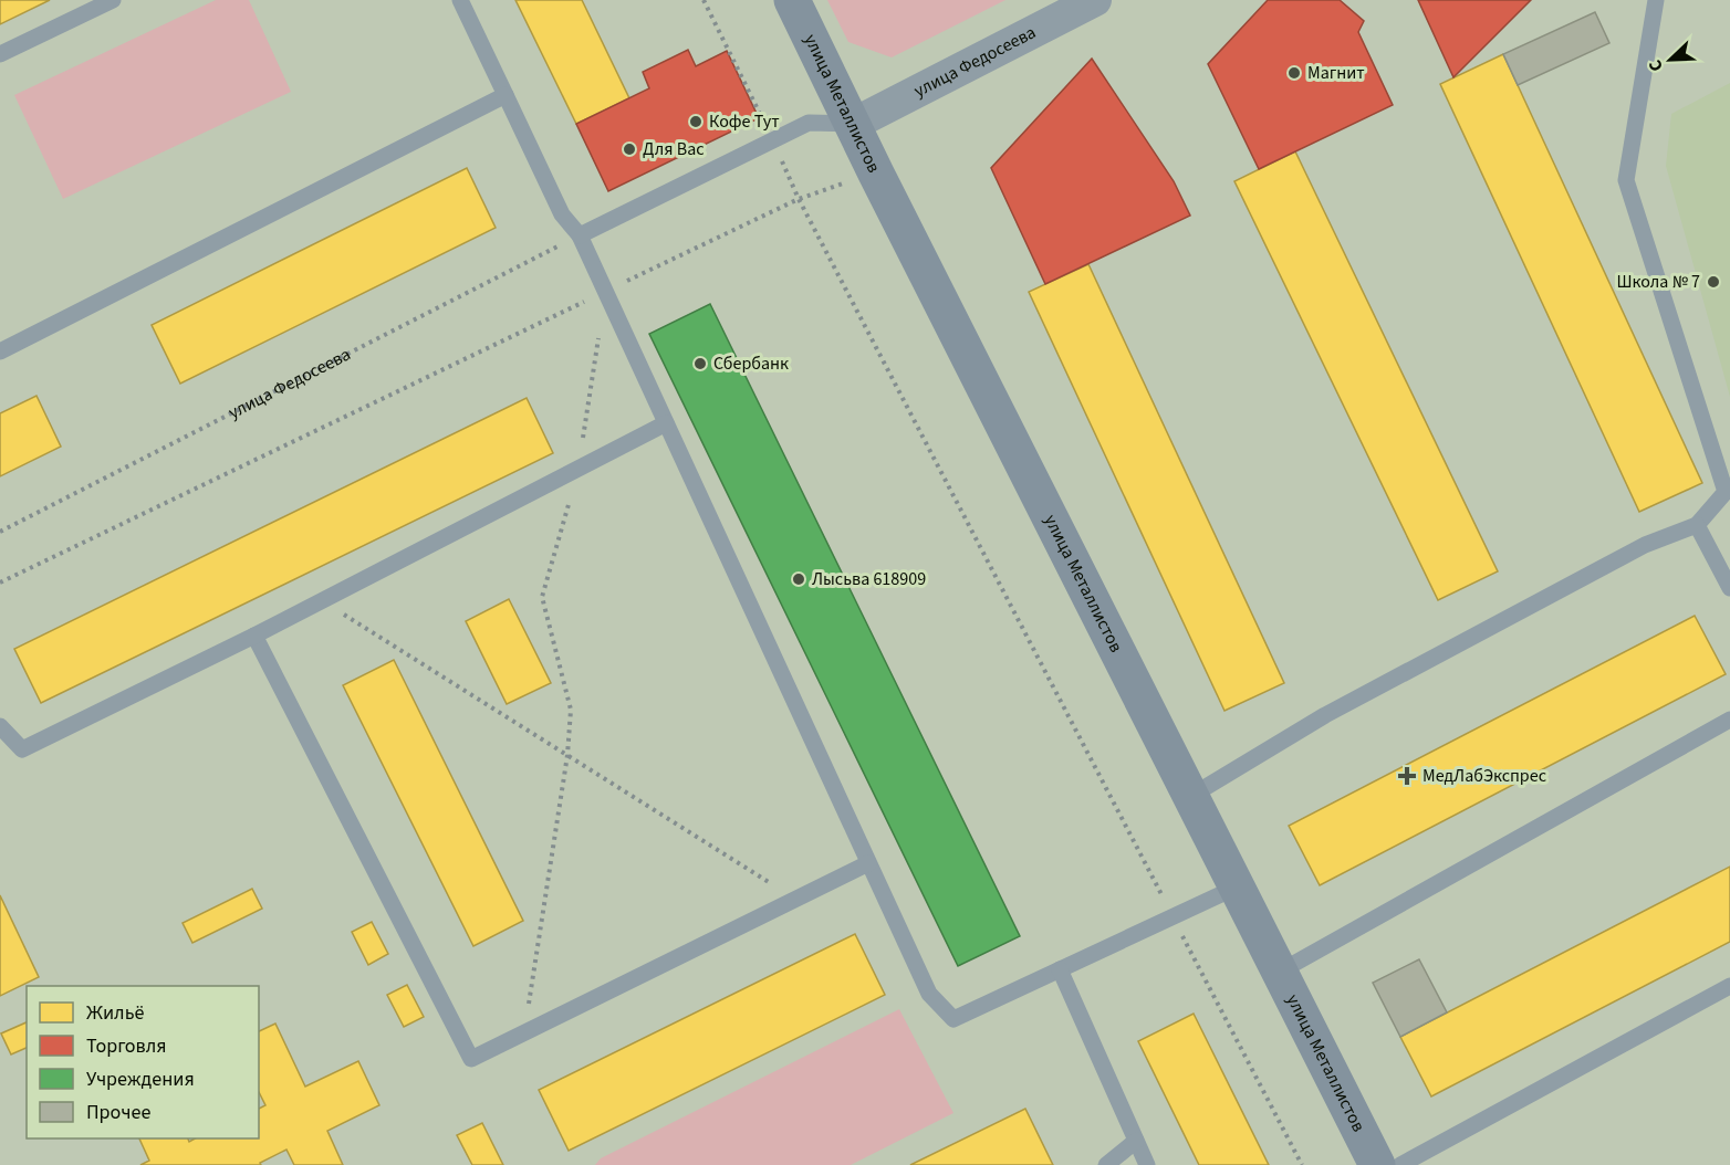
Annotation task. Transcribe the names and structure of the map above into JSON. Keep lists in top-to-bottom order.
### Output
{
  "streets": {
    "street": ["улица Федосеева", "улица Металлистов"]
  },
  "crossings": [
    ["улица Федосеева", "улица Металлистов"]
  ],
  "places": {
    "other": [
      "Магнит",
      "Кофе Тут",
      "Для Вас",
      "Школа № 7",
      "Сбербанк",
      "Лысьва 618909"
    ],
    "health": ["МедЛабЭкспрес"]
  },
  "legend": [
    "Жильё",
    "Торговля",
    "Учреждения",
    "Прочее"
  ],
  "north": "bottom left"
}
